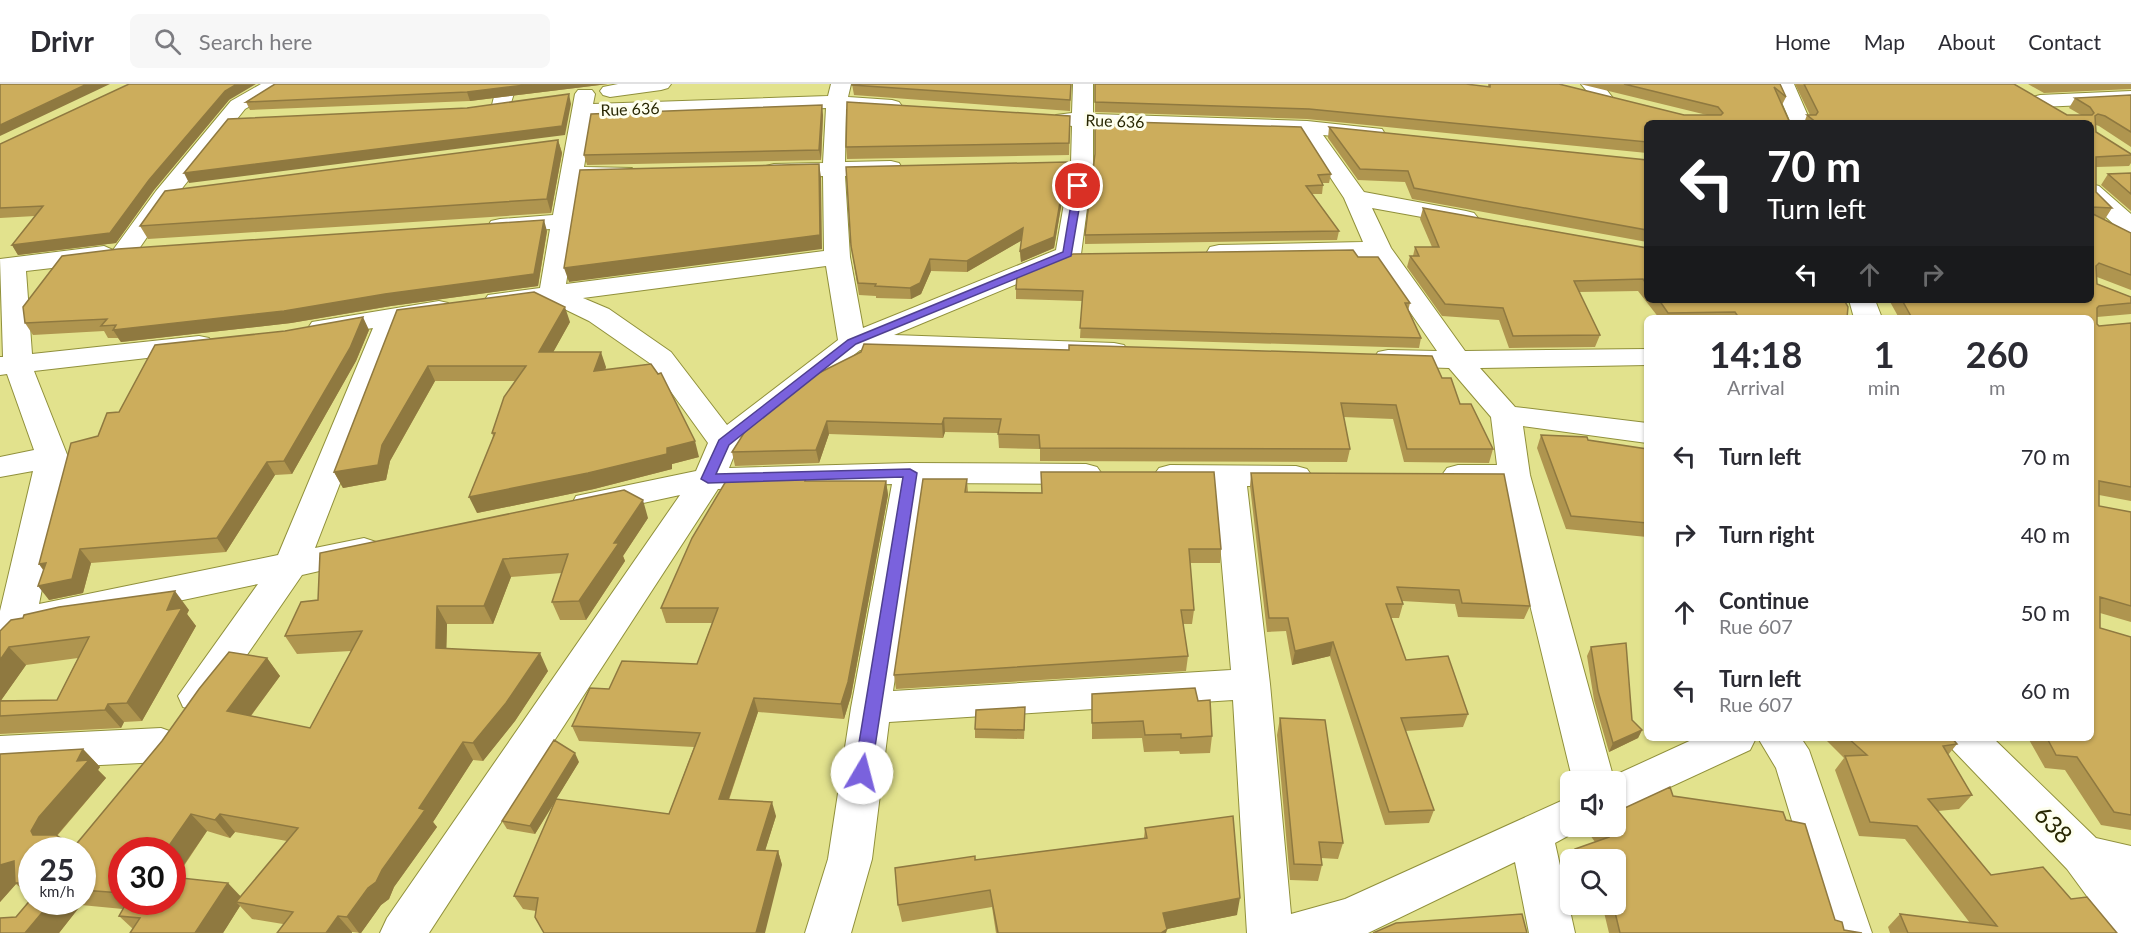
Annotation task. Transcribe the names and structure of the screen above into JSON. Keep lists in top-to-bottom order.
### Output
{
  "streets": {
    "street": ["Rue 636", "638"]
  },
  "page": {
    "header": "Drivr",
    "search": "Search here",
    "nav": [
      "Home",
      "Map",
      "About",
      "Contact"
    ],
    "turn": ["70 m", "Turn left"],
    "eta": [
      "14:18",
      "Arrival",
      "1",
      "min",
      "260",
      "m"
    ],
    "list": [
      {
        "name": "Turn left",
        "value": "70 m"
      },
      {
        "name": "Turn right",
        "value": "40 m"
      },
      {
        "name": "Continue",
        "note": "Rue 607",
        "value": "50 m"
      },
      {
        "name": "Turn left",
        "note": "Rue 607",
        "value": "60 m"
      }
    ],
    "speed": "25 km/h",
    "limit": "30"
  }
}
